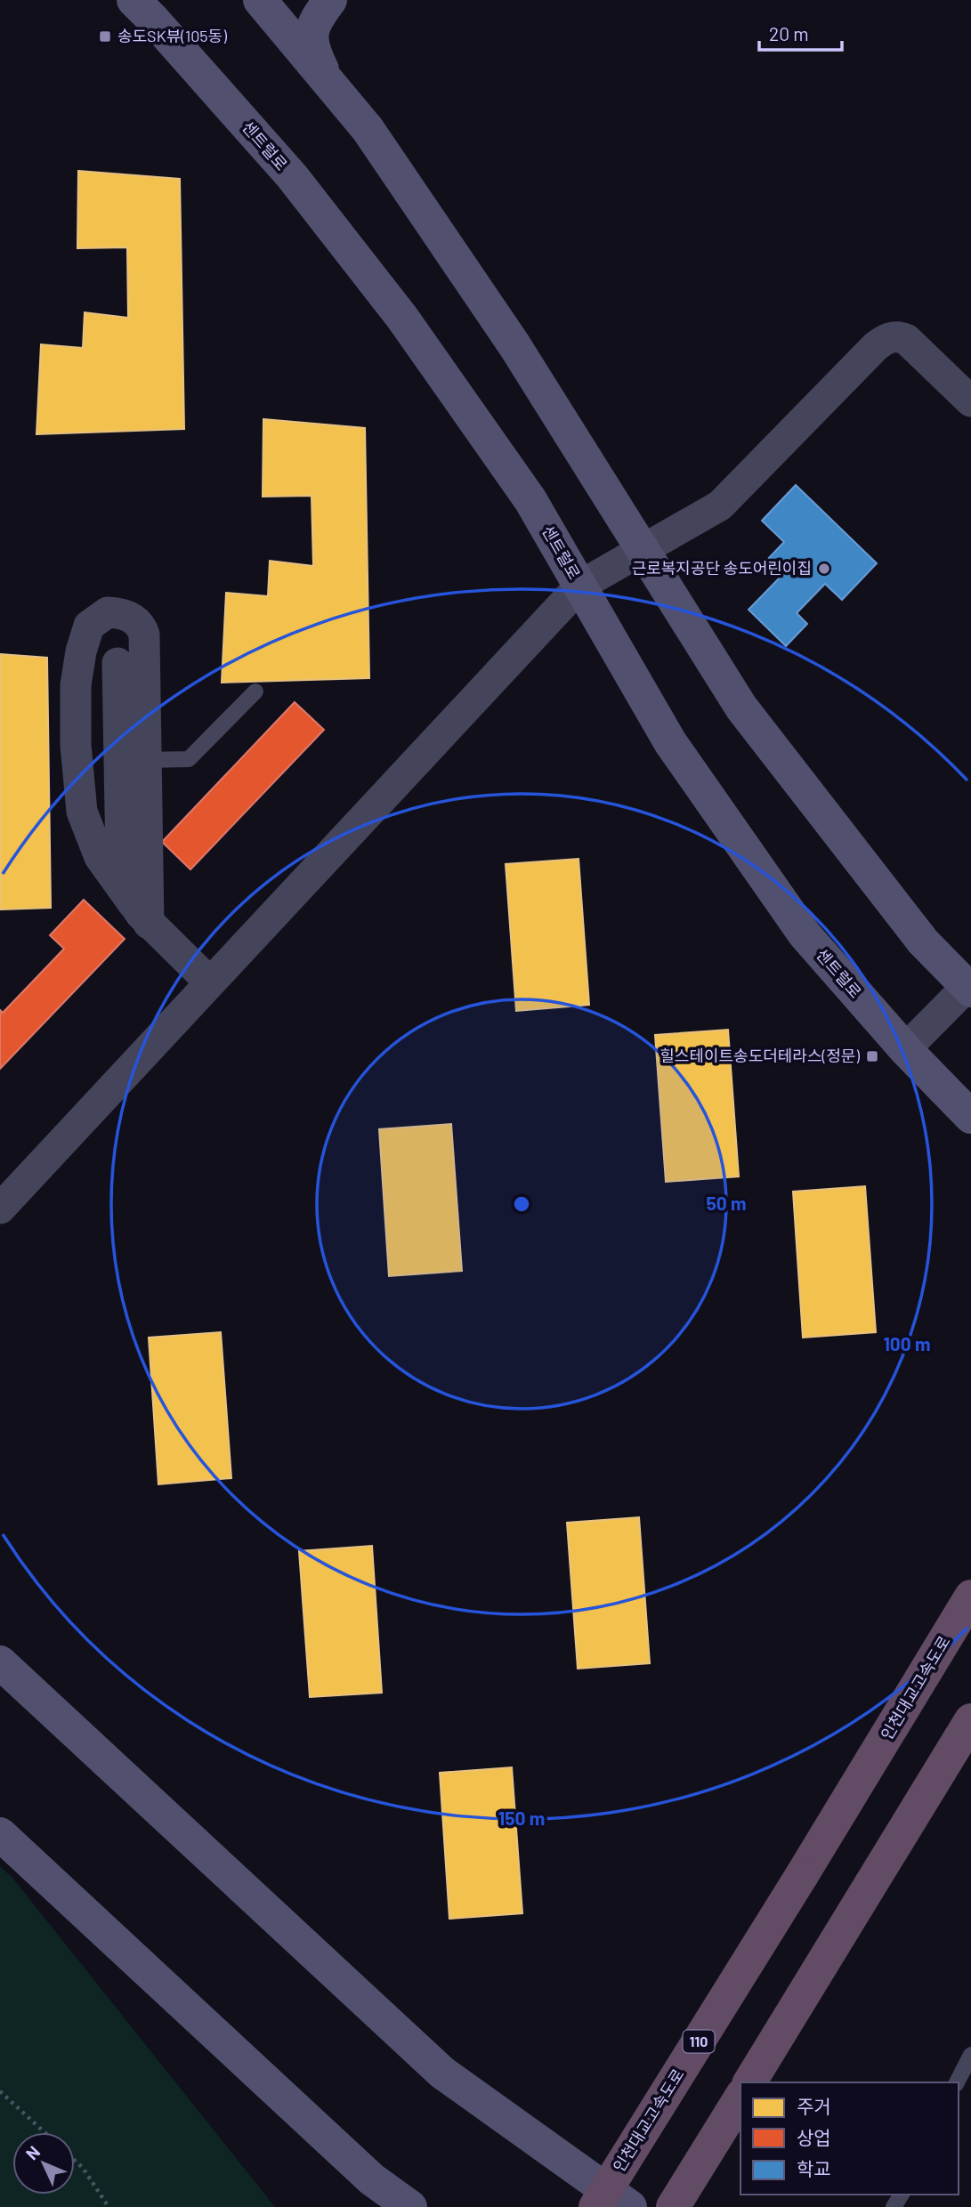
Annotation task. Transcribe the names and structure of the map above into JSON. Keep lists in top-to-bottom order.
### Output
{
  "streets": {
    "highway": ["인천대교고속도로", "110"],
    "main road": ["센트럴로"]
  },
  "places": {
    "transit": ["송도SK뷰(105동)", "힐스테이트송도더테라스(정문)"],
    "other": ["근로복지공단 송도어린이집"]
  },
  "legend": ["주거", "상업", "학교"],
  "scale_bar": "20 m",
  "north": "top left",
  "rings": ["50 m", "100 m", "150 m"]
}
